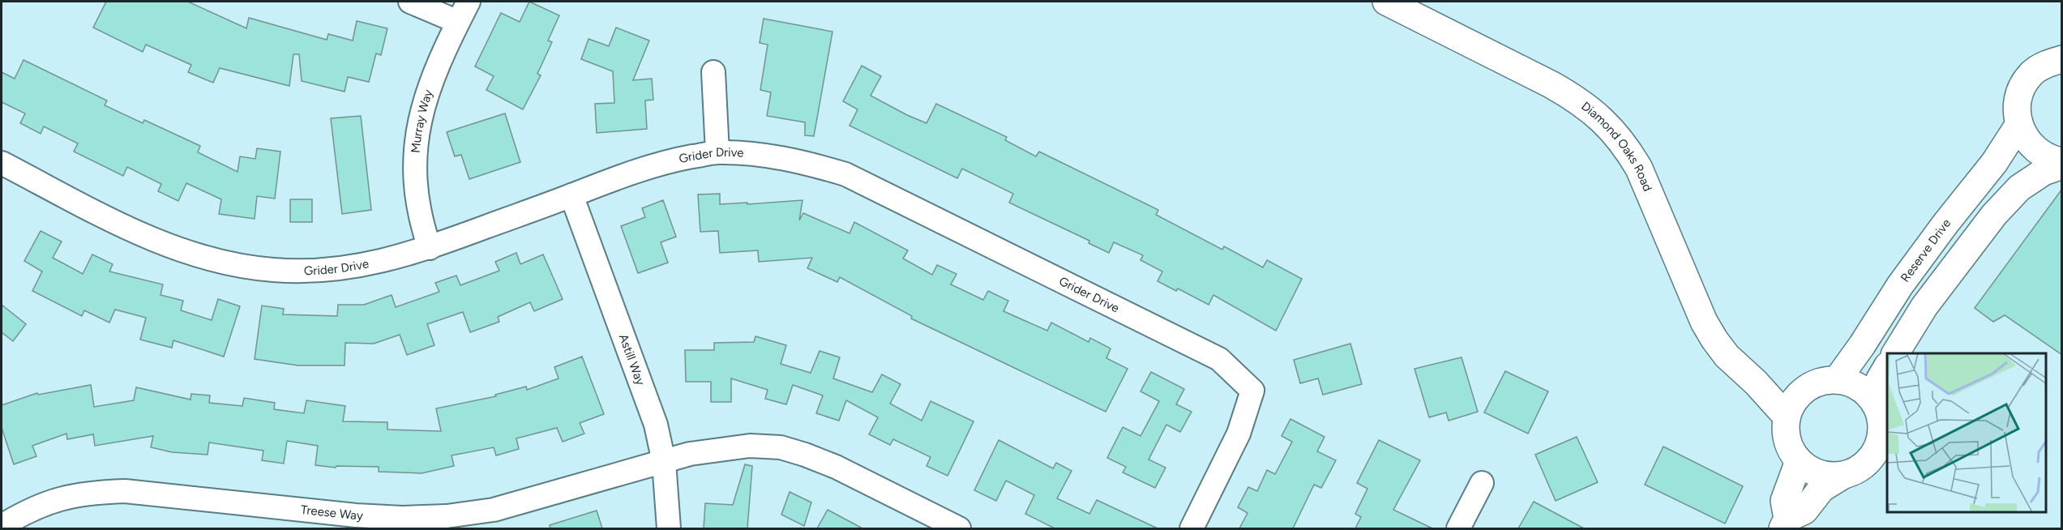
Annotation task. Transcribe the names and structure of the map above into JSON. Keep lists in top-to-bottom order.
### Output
{
  "streets": {
    "street": [
      "Murray Way",
      "Diamond Oaks Road",
      "Grider Drive",
      "Reserve Drive",
      "Astill Way",
      "Treese Way"
    ]
  },
  "crossings": [
    ["Murray Way", "Grider Drive"],
    ["Diamond Oaks Road", "Reserve Drive"],
    ["Grider Drive", "Astill Way"],
    ["Astill Way", "Treese Way"]
  ]
}
